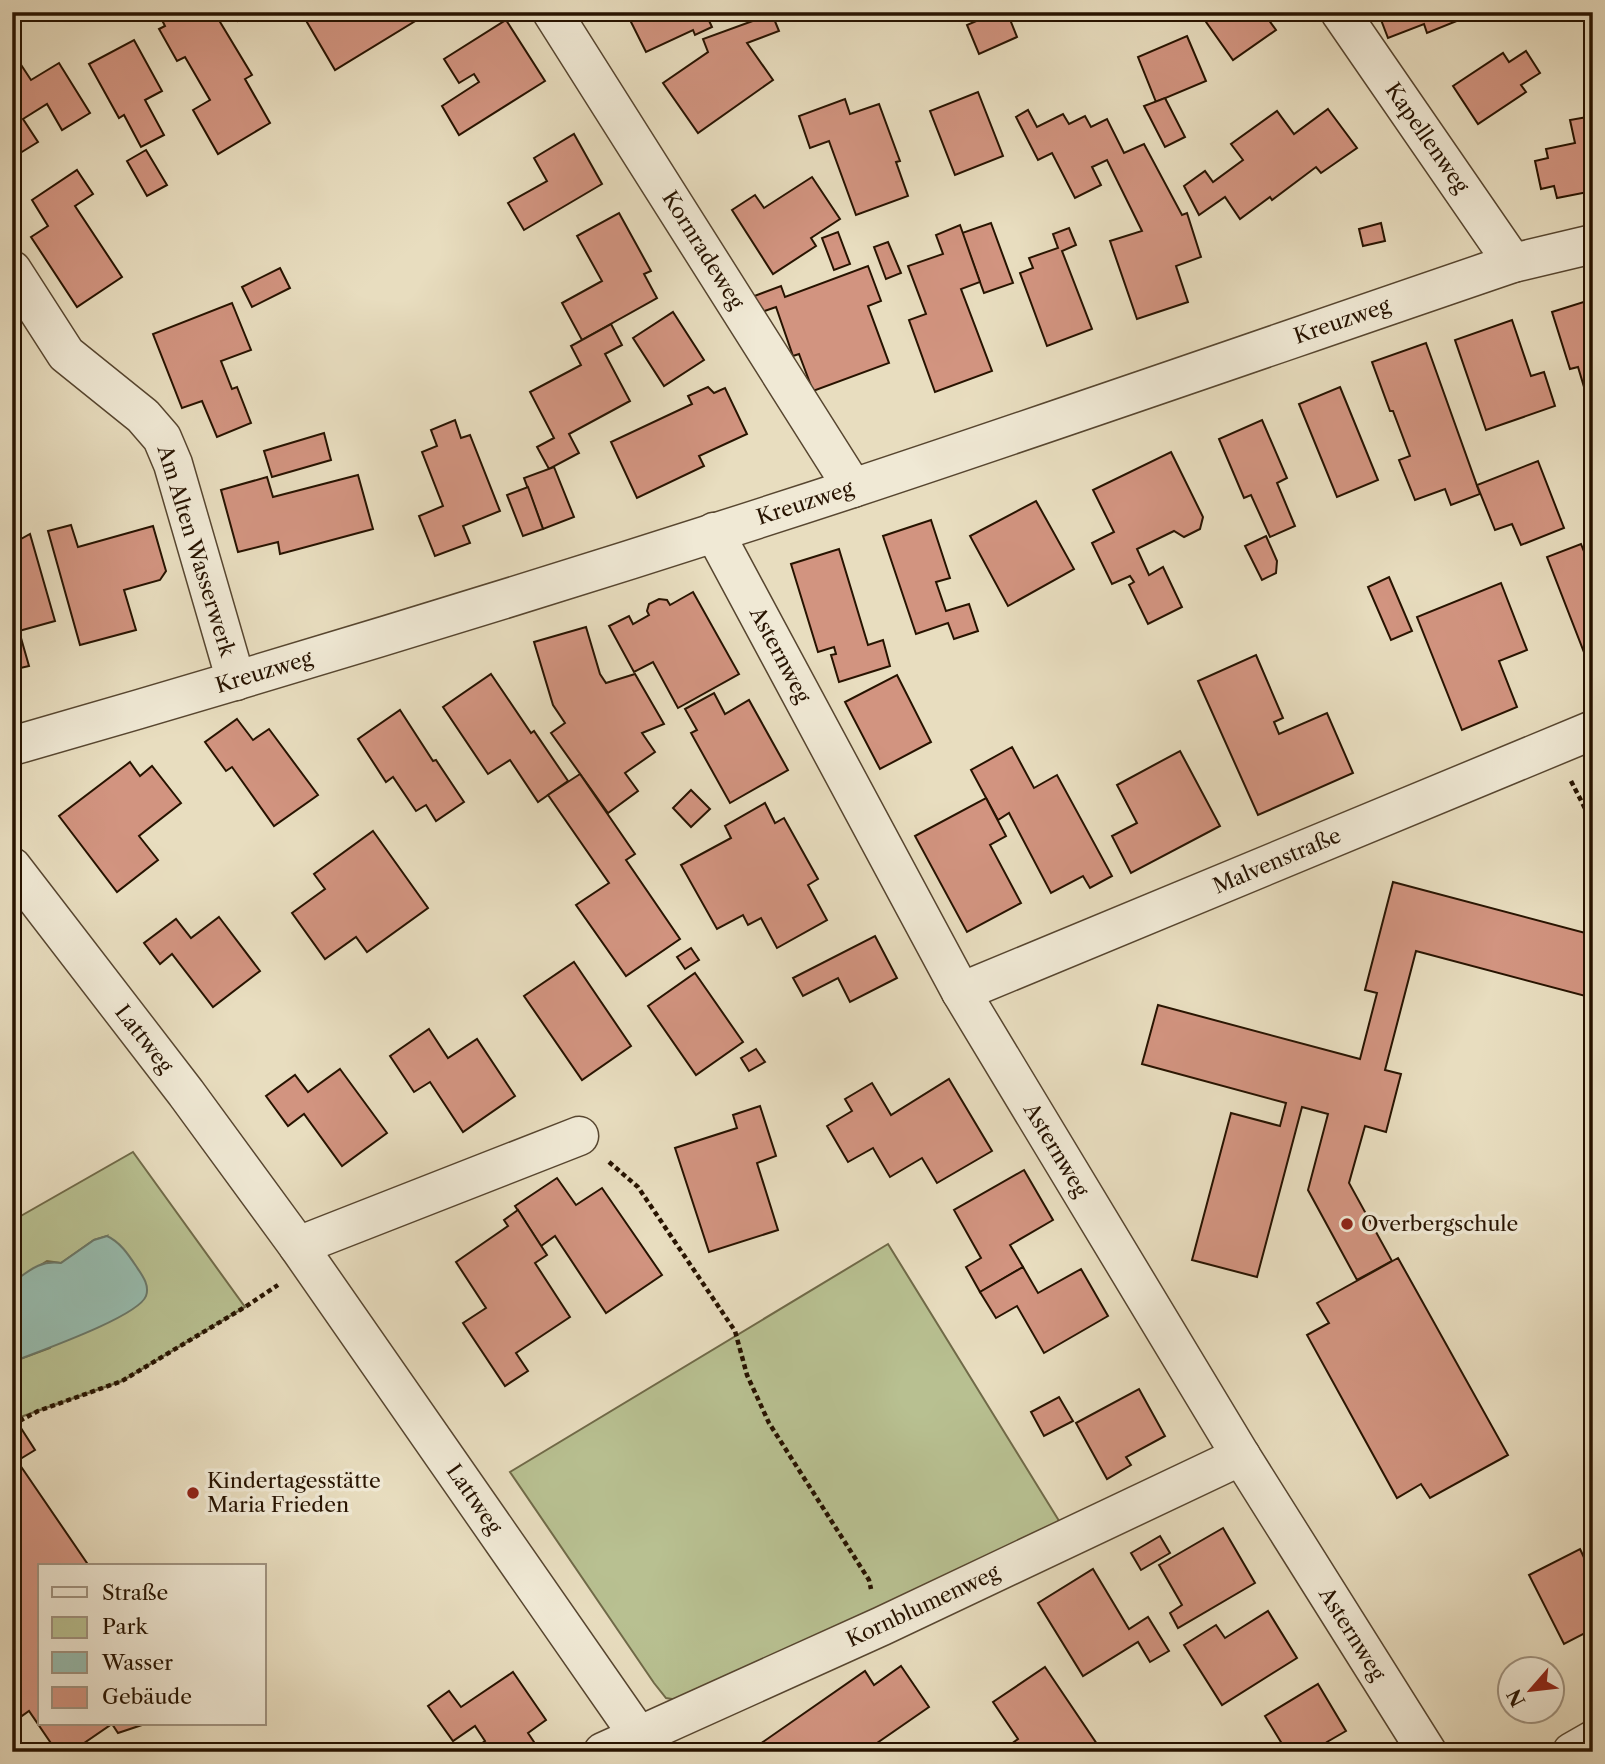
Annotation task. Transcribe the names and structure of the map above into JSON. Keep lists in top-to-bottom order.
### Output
{
  "streets": {
    "street": [
      "Kapellenweg",
      "Kornradeweg",
      "Kreuzweg",
      "Am Alten Wasserwerk",
      "Asternweg",
      "Malvenstraße",
      "Lattweg",
      "Kornblumenweg"
    ]
  },
  "crossings": [
    ["Kapellenweg", "Kreuzweg"],
    ["Kornradeweg", "Kreuzweg"],
    ["Kreuzweg", "Am Alten Wasserwerk"],
    ["Kreuzweg", "Asternweg"],
    ["Asternweg", "Malvenstraße"],
    ["Asternweg", "Kornblumenweg"],
    ["Lattweg", "Kornblumenweg"]
  ],
  "places": ["Overbergschule", "Kindertagesstätte Maria Frieden"],
  "legend": [
    "Straße",
    "Park",
    "Wasser",
    "Gebäude"
  ],
  "north": "bottom left"
}
